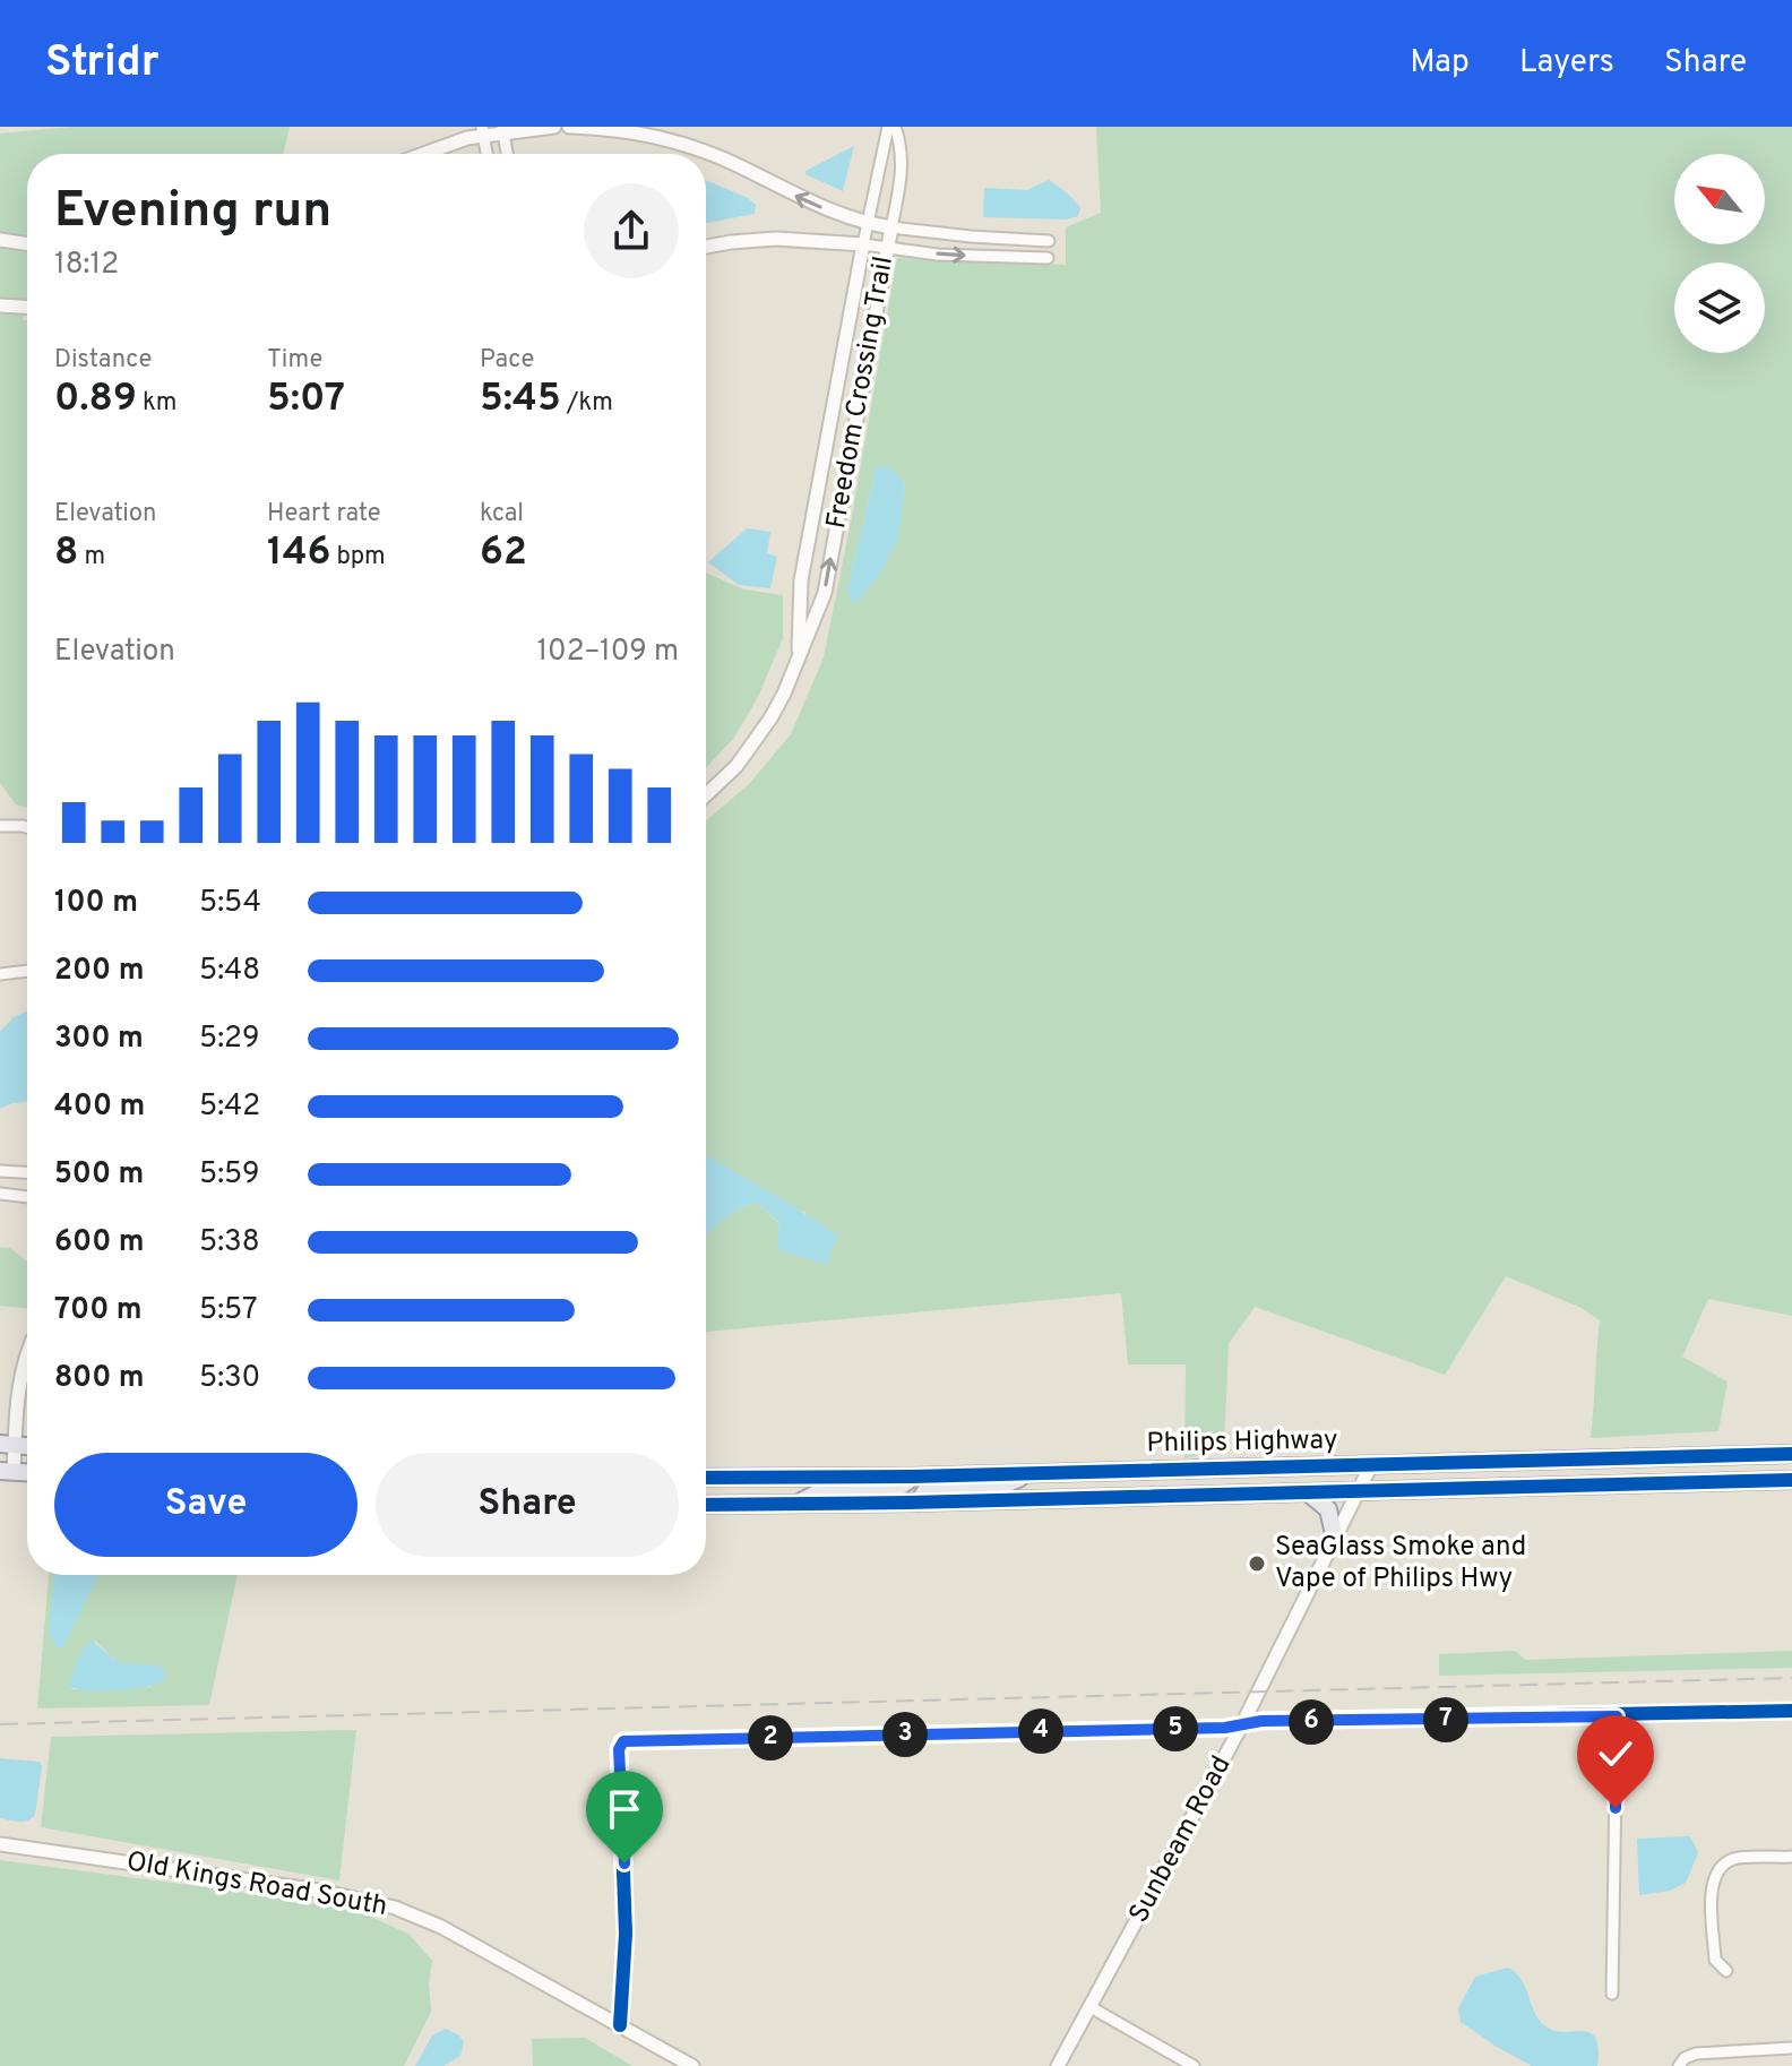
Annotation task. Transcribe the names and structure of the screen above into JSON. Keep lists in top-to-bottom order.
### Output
{
  "streets": {
    "main road": ["Philips Highway"],
    "street": ["Freedom Crossing Trail", "Sunbeam Road", "Old Kings Road South"]
  },
  "crossings": [
    ["Philips Highway", "Sunbeam Road"]
  ],
  "places": ["SeaGlass Smoke and Vape of Philips Hwy"],
  "north": "top left",
  "page": {
    "header": "Stridr",
    "nav": ["Map", "Layers", "Share"],
    "heading": ["Evening run", "18:12"],
    "stats": [
      ["Distance", "0.89 km"],
      ["Time", "5:07"],
      ["Pace", "5:45 /km"],
      ["Elevation", "8 m"],
      ["Heart rate", "146 bpm"],
      ["kcal", "62"]
    ],
    "chart": ["Elevation", "102–109 m"],
    "list": [
      {
        "name": "100 m",
        "note": "5:54"
      },
      {
        "name": "200 m",
        "note": "5:48"
      },
      {
        "name": "300 m",
        "note": "5:29"
      },
      {
        "name": "400 m",
        "note": "5:42"
      },
      {
        "name": "500 m",
        "note": "5:59"
      },
      {
        "name": "600 m",
        "note": "5:38"
      },
      {
        "name": "700 m",
        "note": "5:57"
      },
      {
        "name": "800 m",
        "note": "5:30"
      }
    ],
    "buttons": ["Save", "Share"],
    "pins": [
      "7",
      "6",
      "5",
      "4",
      "3",
      "2"
    ]
  }
}
